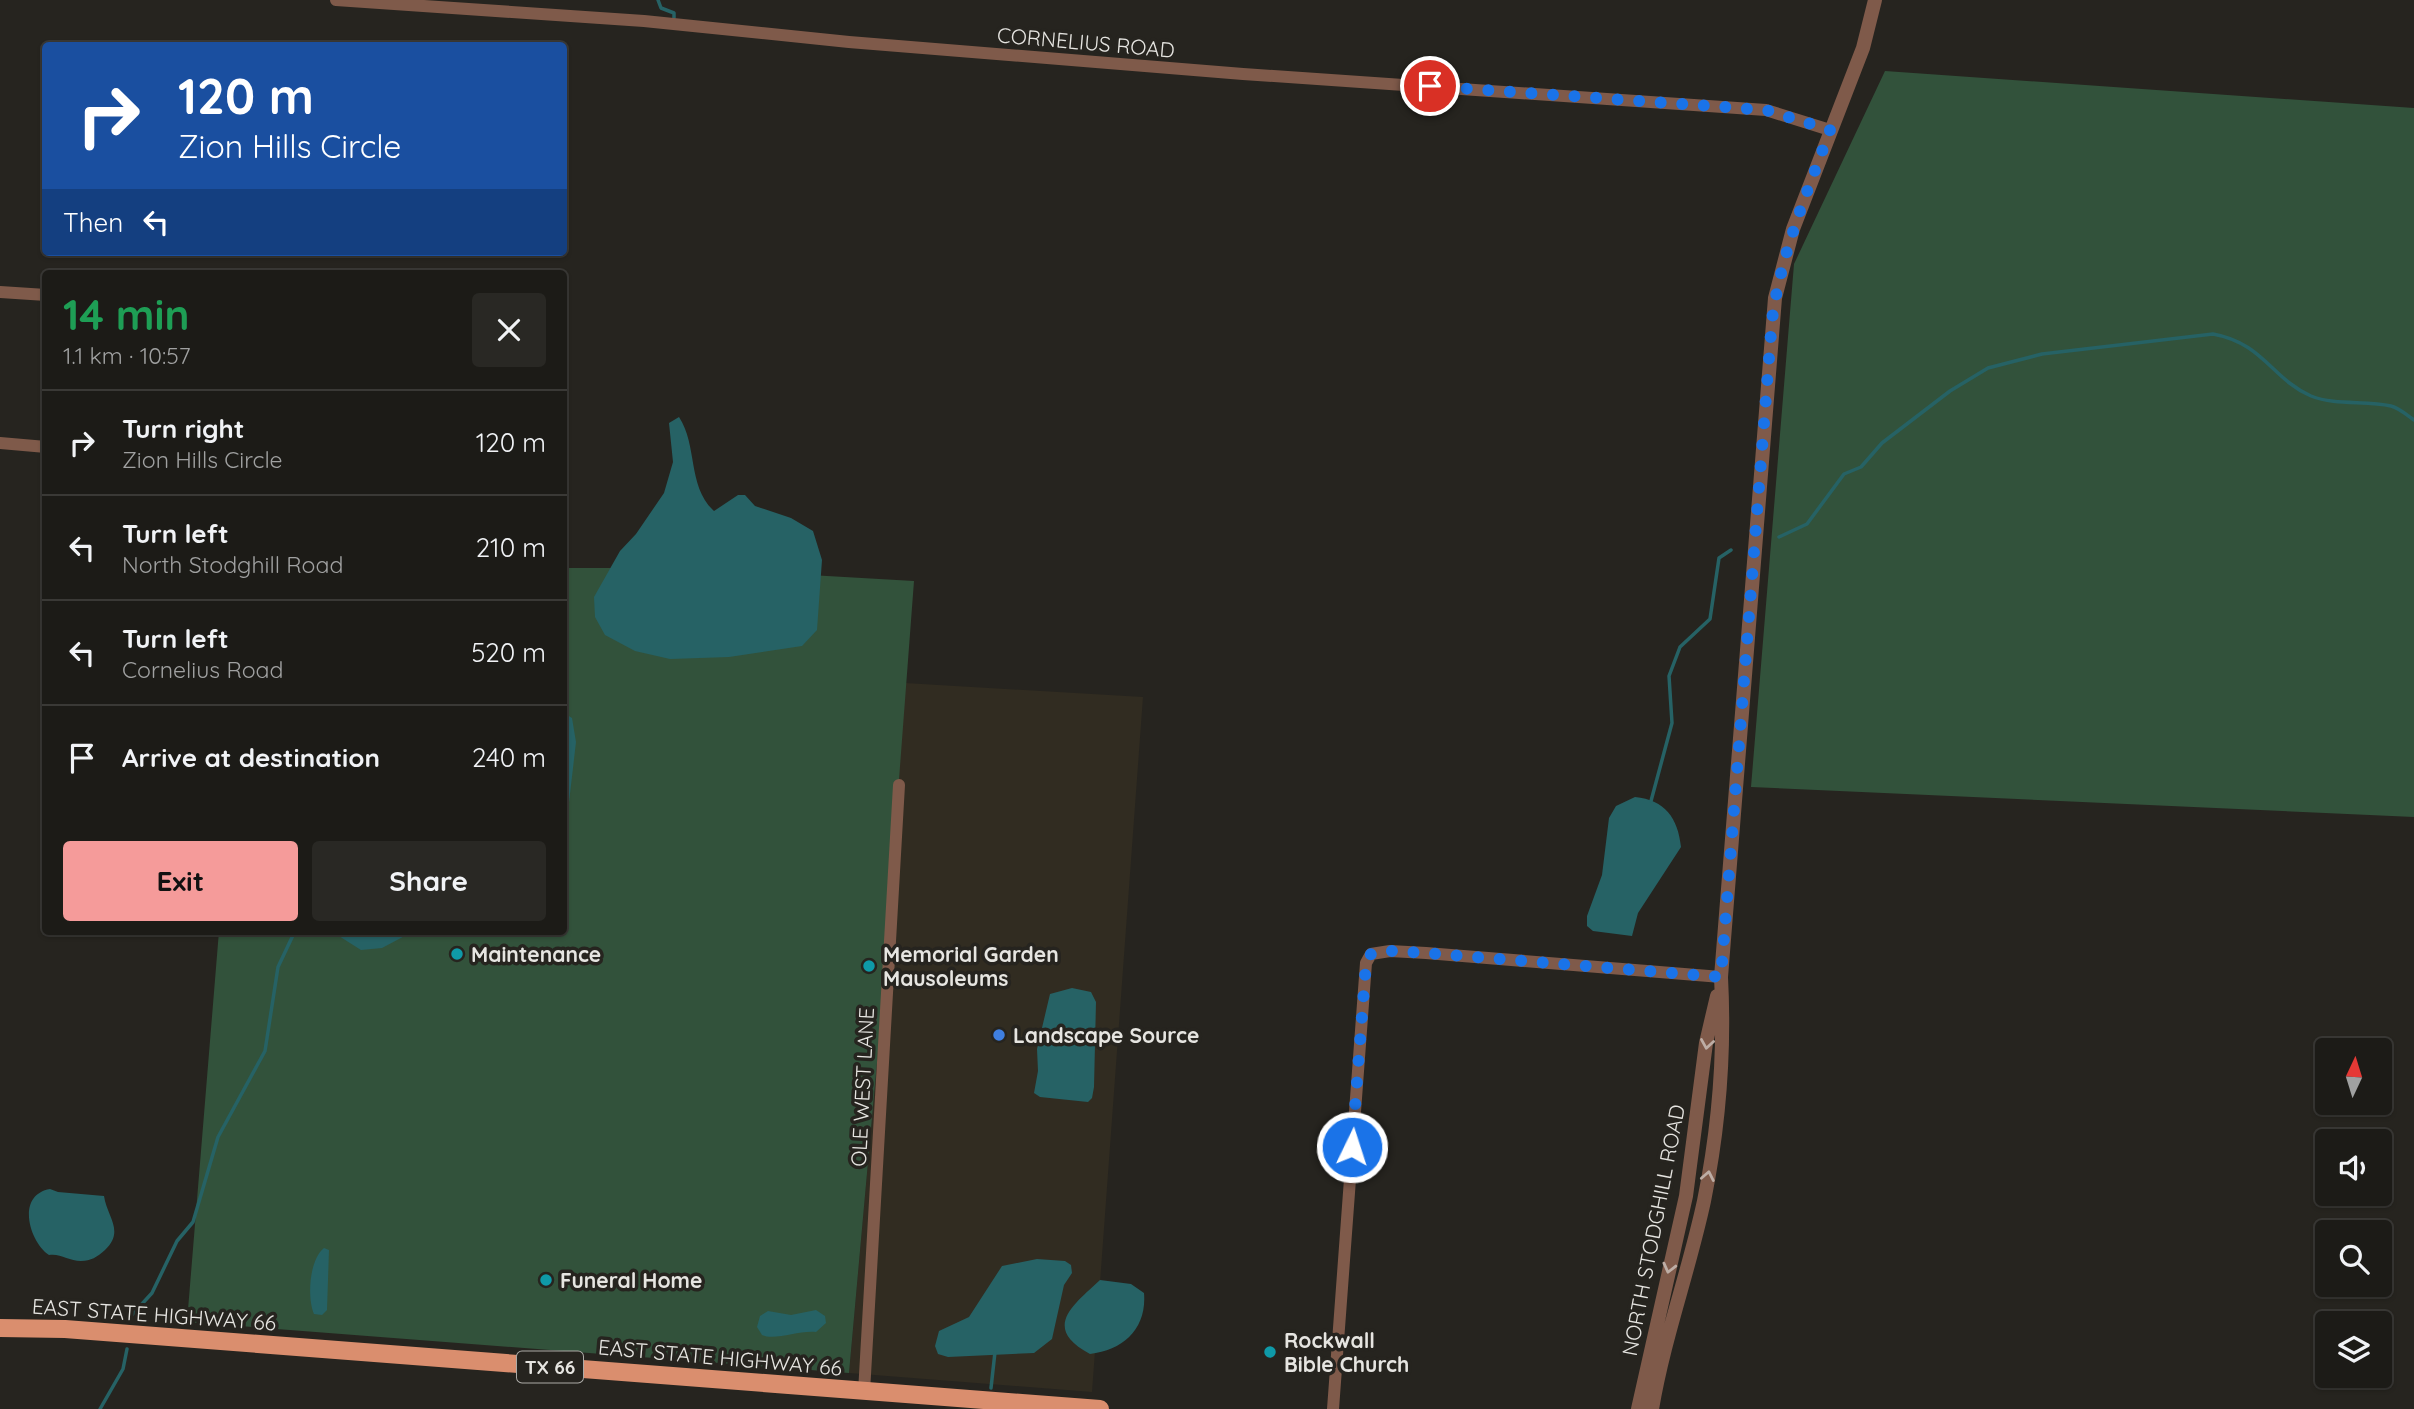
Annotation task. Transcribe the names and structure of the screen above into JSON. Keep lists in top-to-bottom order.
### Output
{
  "streets": {
    "main road": ["EAST STATE HIGHWAY 66", "TX 66"],
    "street": ["CORNELIUS ROAD", "OLE WEST LANE", "NORTH STODGHILL ROAD"]
  },
  "crossings": [
    ["CORNELIUS ROAD", "NORTH STODGHILL ROAD"],
    ["OLE WEST LANE", "EAST STATE HIGHWAY 66"]
  ],
  "places": [
    "Maintenance",
    "Memorial Garden Mausoleums",
    "Landscape Source",
    "Funeral Home",
    "Rockwall Bible Church"
  ],
  "north": "top",
  "page": {
    "turn": ["120 m", "Zion Hills Circle"],
    "then": "Then",
    "heading": ["14 min", "1.1 km · 10:57"],
    "list": [
      {
        "name": "Turn right",
        "note": "Zion Hills Circle",
        "value": "120 m"
      },
      {
        "name": "Turn left",
        "note": "North Stodghill Road",
        "value": "210 m"
      },
      {
        "name": "Turn left",
        "note": "Cornelius Road",
        "value": "520 m"
      },
      {
        "name": "Arrive at destination",
        "value": "240 m"
      }
    ],
    "buttons": ["Exit", "Share"]
  }
}
